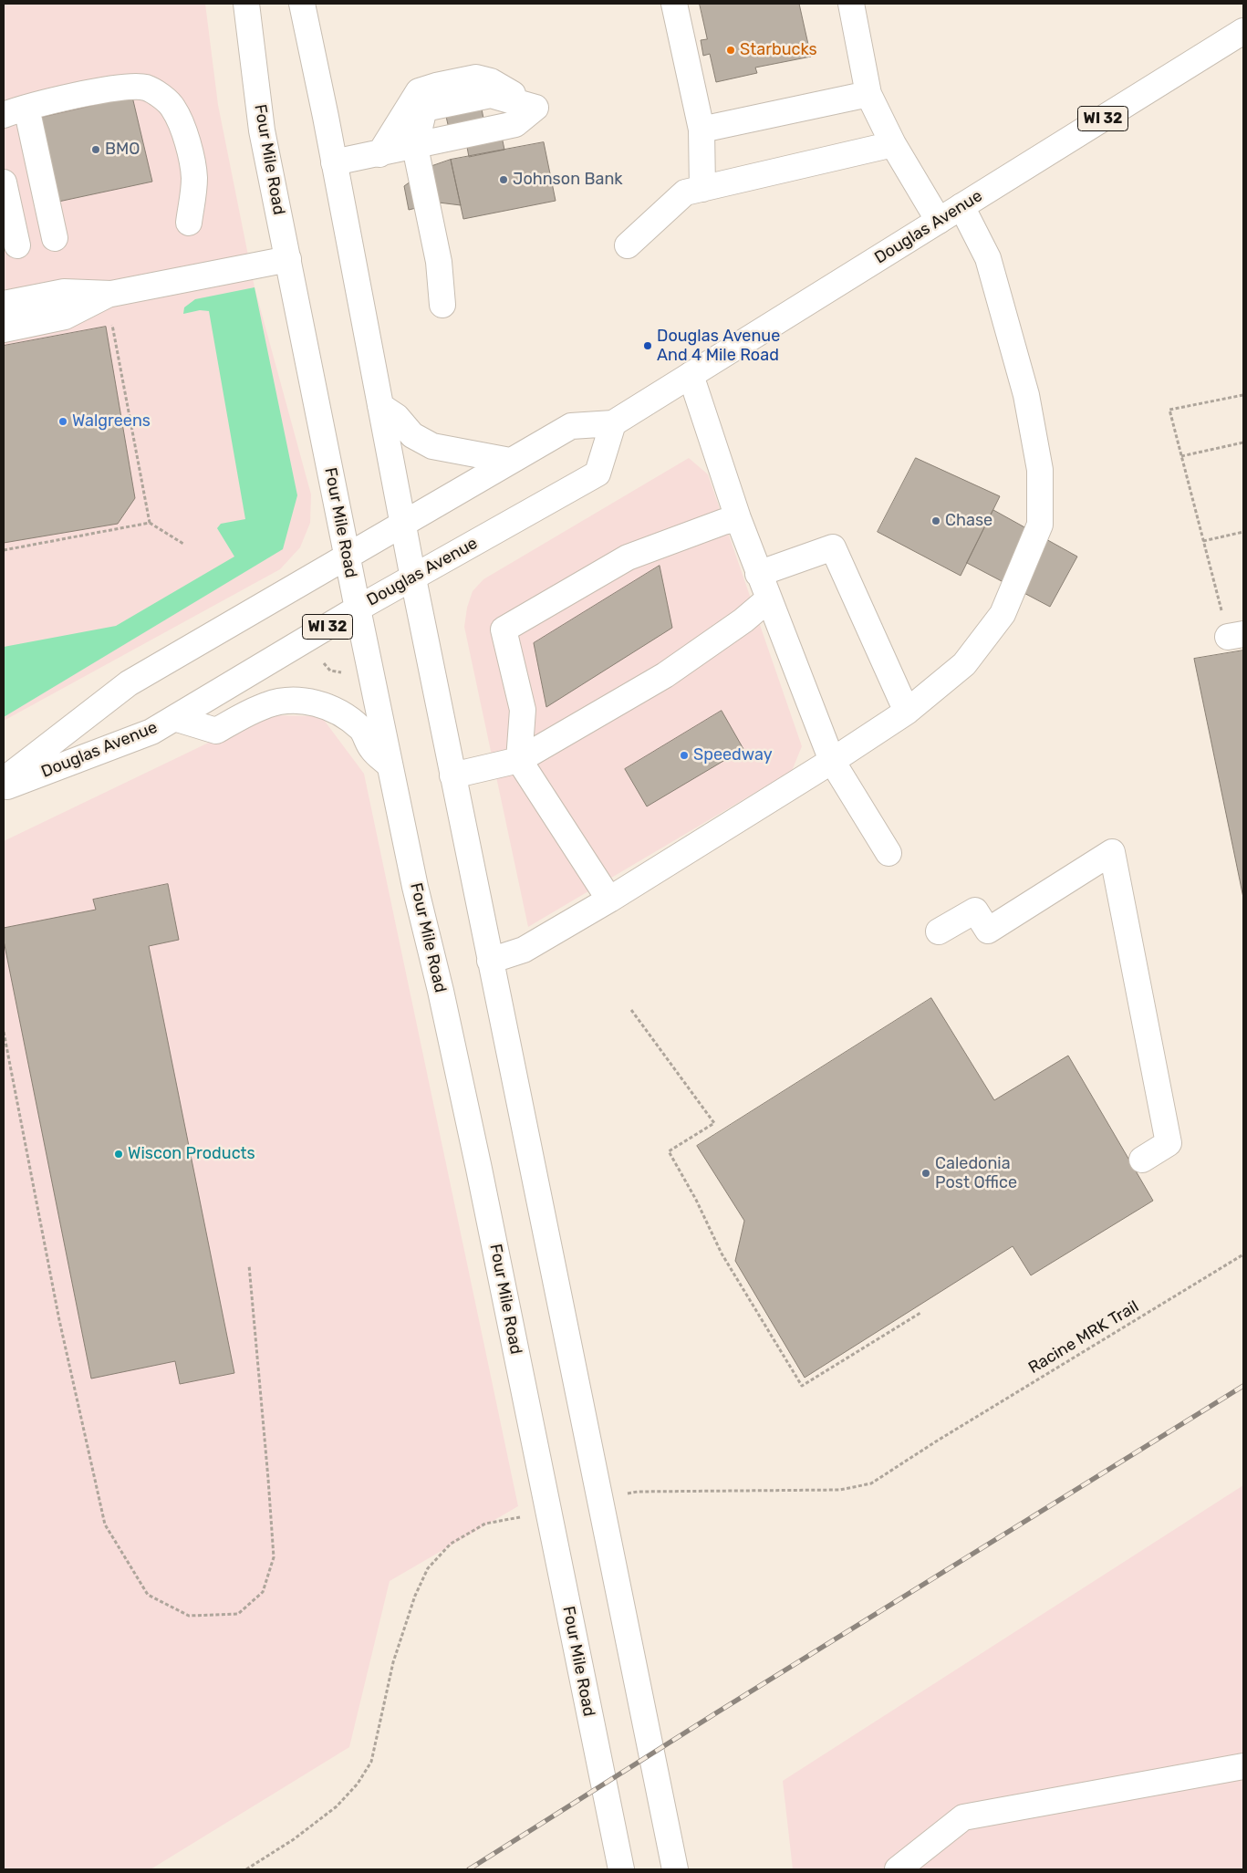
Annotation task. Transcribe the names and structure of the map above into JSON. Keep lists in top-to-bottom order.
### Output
{
  "streets": {
    "main road": ["WI 32", "Four Mile Road", "Douglas Avenue"],
    "path": ["Racine MRK Trail"]
  },
  "crossings": [
    ["Four Mile Road", "Douglas Avenue"]
  ],
  "places": [
    "Starbucks",
    "BMO",
    "Johnson Bank",
    "Douglas Avenue And 4 Mile Road",
    "Walgreens",
    "Chase",
    "Speedway",
    "Wiscon Products",
    "Caledonia Post Office"
  ]
}
